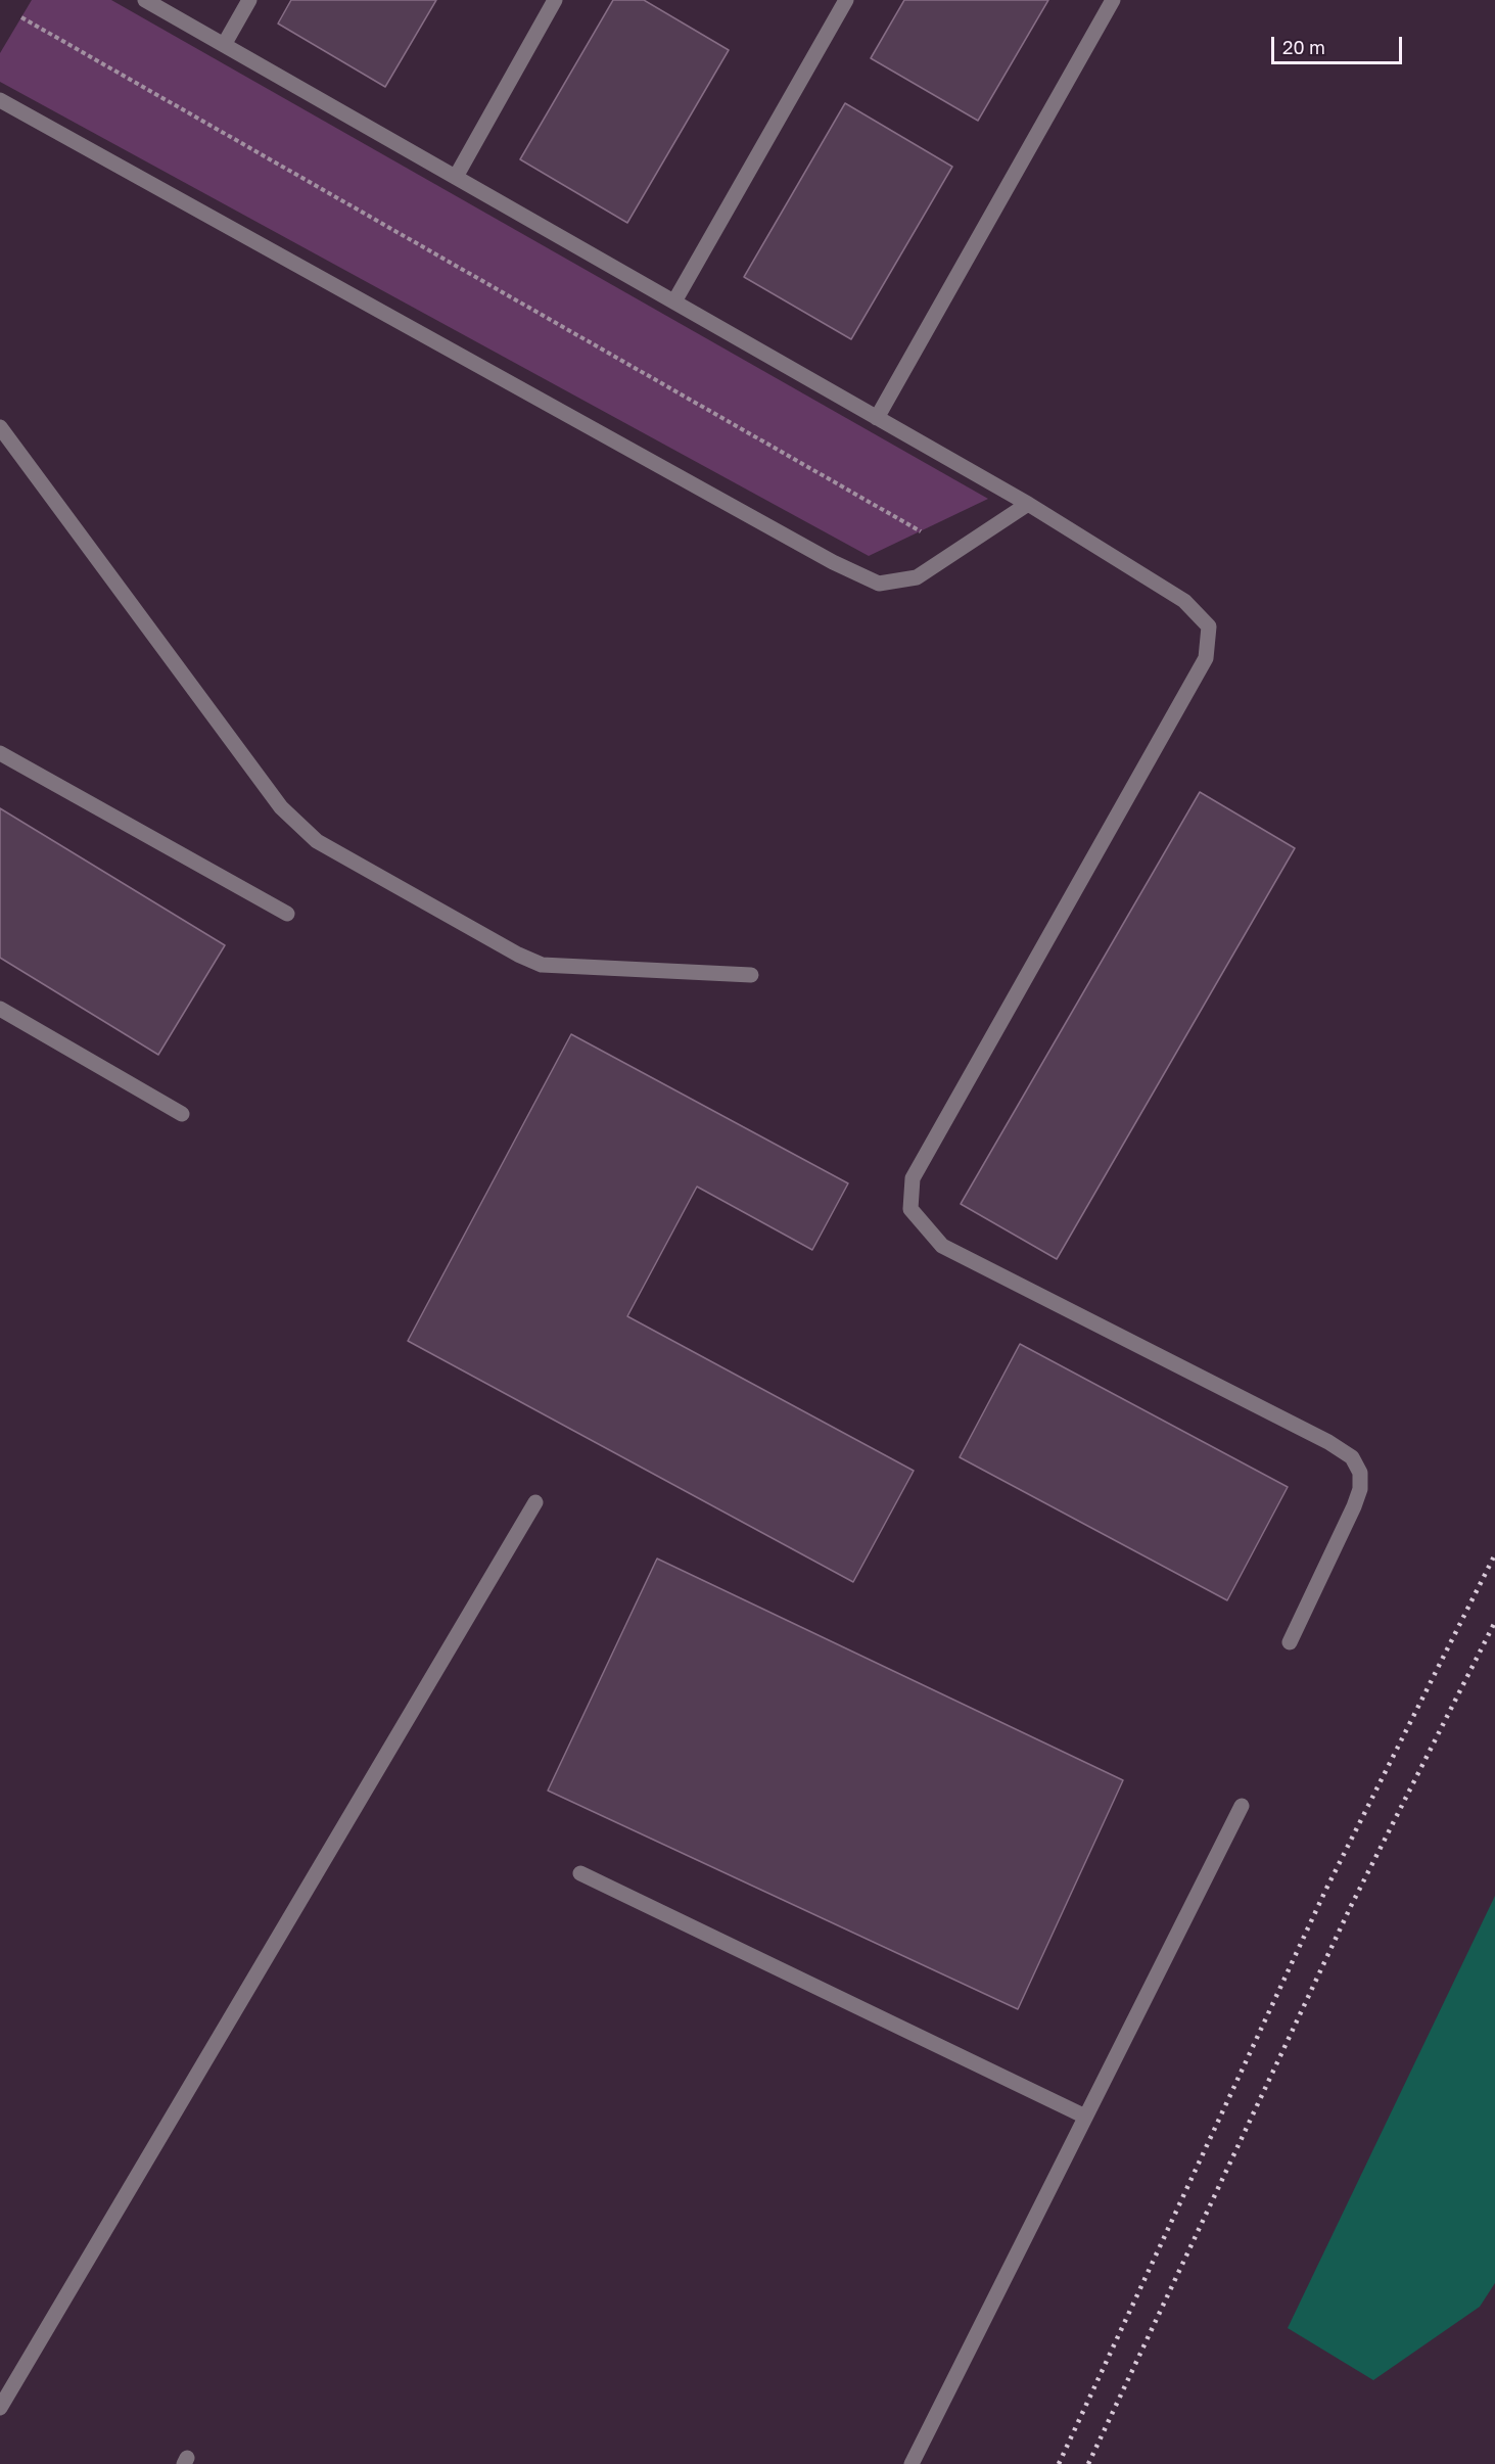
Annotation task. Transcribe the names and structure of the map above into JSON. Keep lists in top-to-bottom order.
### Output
{
  "scale_bar": "20 m"
}
